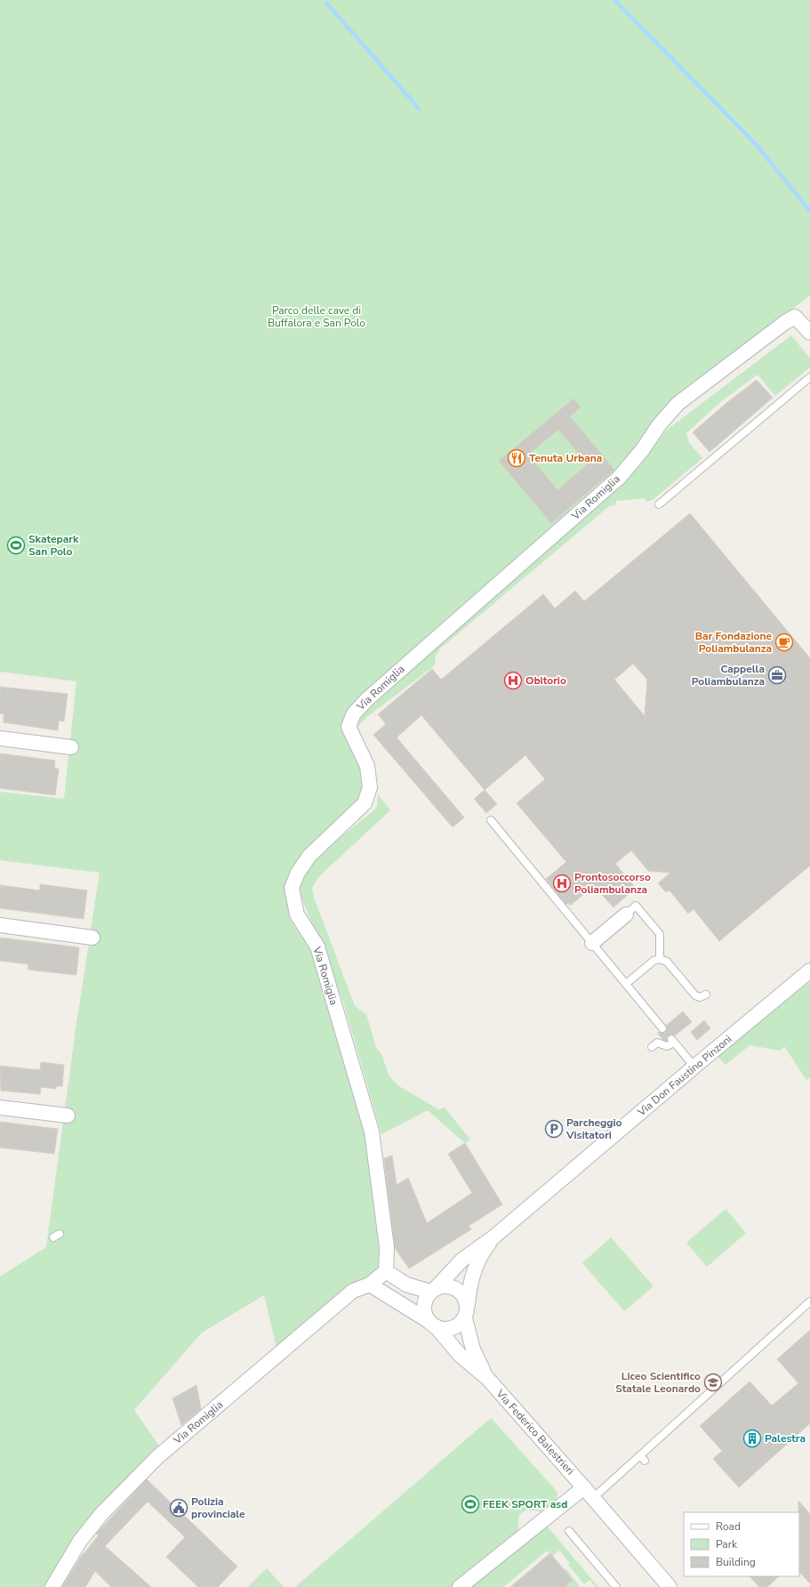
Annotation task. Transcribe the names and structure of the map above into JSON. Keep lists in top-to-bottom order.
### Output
{
  "streets": {
    "street": ["Via Romiglia", "Via Don Faustino Pinzoni", "Via Federico Balestrieri"]
  },
  "crossings": [
    ["Via Don Faustino Pinzoni", "Via Federico Balestrieri"]
  ],
  "parks": ["Parco delle cave di Buffalora e San Polo"],
  "places": {
    "restaurant": ["Tenuta Urbana"],
    "sports": ["Skatepark San Polo", "FEEK SPORT asd"],
    "cafe": ["Bar Fondazione Poliambulanza"],
    "office": ["Cappella Poliambulanza"],
    "hospital": ["Obitorio", "Prontosoccorso Poliambulanza"],
    "parking": ["Parcheggio Visitatori"],
    "school or university": ["Liceo Scientifico Statale Leonardo"],
    "building": ["Palestra"],
    "public building": ["Polizia provinciale"]
  },
  "legend": ["Road", "Park", "Building"]
}
